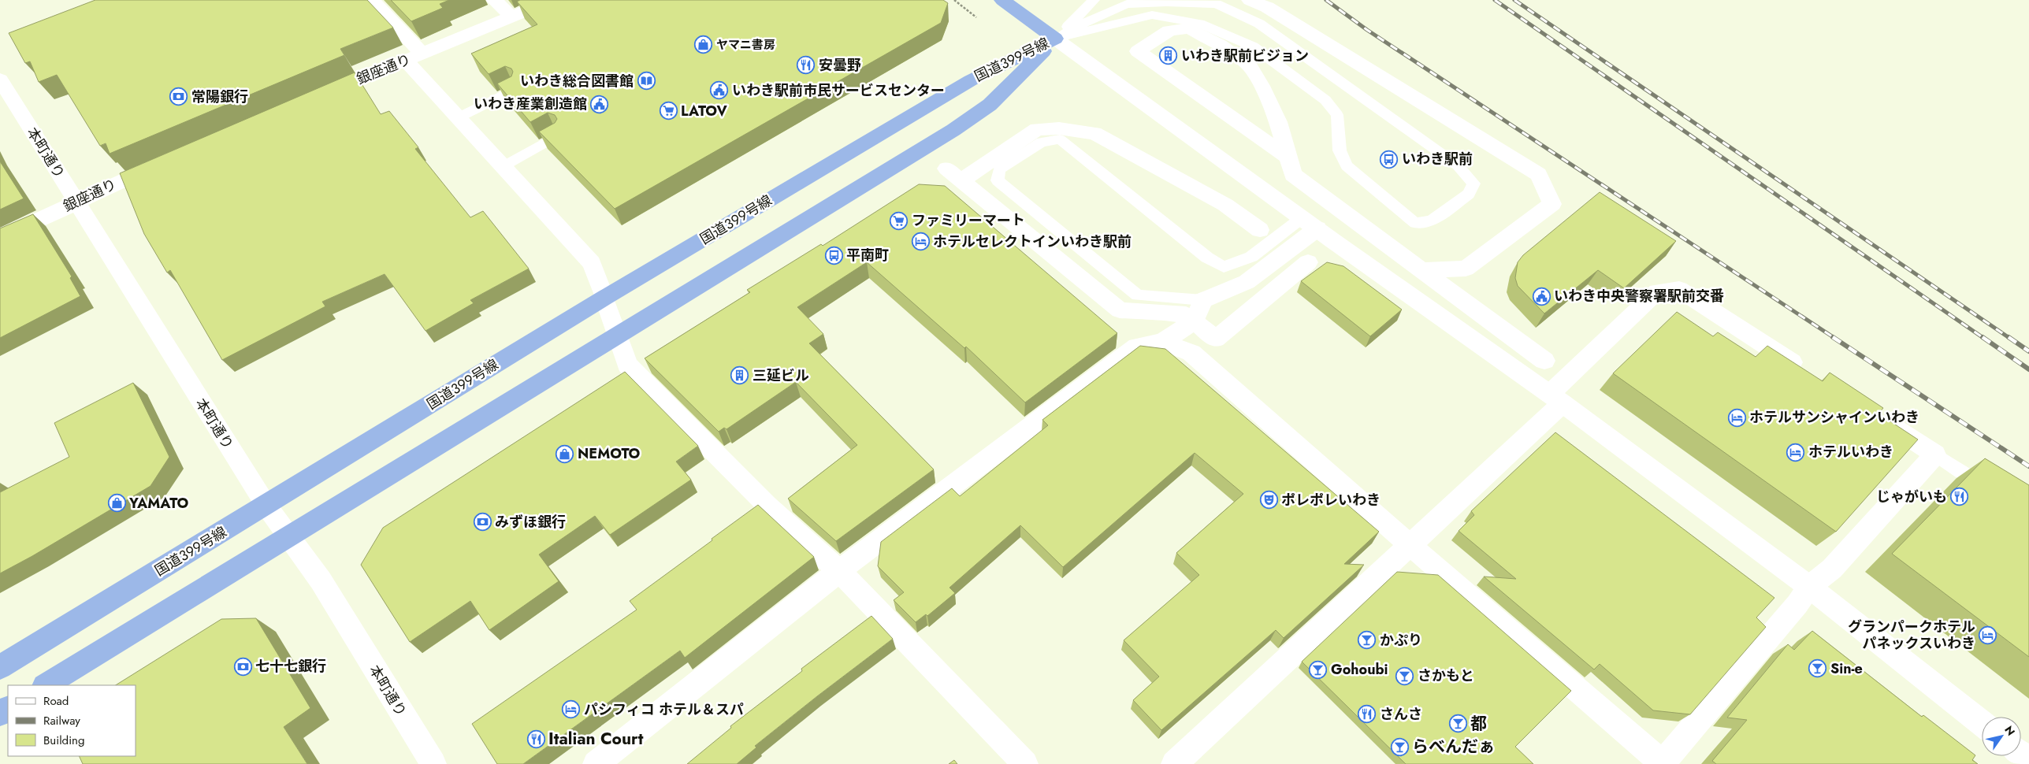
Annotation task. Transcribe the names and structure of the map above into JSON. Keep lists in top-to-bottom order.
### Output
{
  "streets": {
    "highway": ["国道399号線"],
    "street": ["銀座通り", "本町通り"]
  },
  "crossings": [
    ["国道399号線", "本町通り"],
    ["銀座通り", "本町通り"]
  ],
  "places": {
    "shop": ["ヤマニ書房", "NEMOTO", "YAMATO"],
    "building": ["いわき駅前ビジョン", "三延ビル"],
    "restaurant": [
      "安曇野",
      "じゃがいも",
      "さんさ",
      "Italian Court"
    ],
    "library": ["いわき総合図書館"],
    "public building": ["いわき駅前市民サービスセンター", "いわき産業創造館", "いわき中央警察署駅前交番"],
    "bank": ["常陽銀行", "みずほ銀行", "七十七銀行"],
    "supermarket": ["LATOV", "ファミリーマート"],
    "bus stop": ["いわき駅前", "平南町"],
    "hotel": [
      "ホテルセレクトインいわき駅前",
      "ホテルサンシャインいわき",
      "ホテルいわき",
      "グランパークホテル パネックスいわき",
      "パシフィコ ホテル＆スパ"
    ],
    "theatre": ["ポレポレいわき"],
    "bar": [
      "かぷり",
      "Sin-e",
      "Gohoubi",
      "さかもと",
      "都",
      "らべんだぁ"
    ]
  },
  "legend": ["Road", "Railway", "Building"],
  "north": "top right"
}
